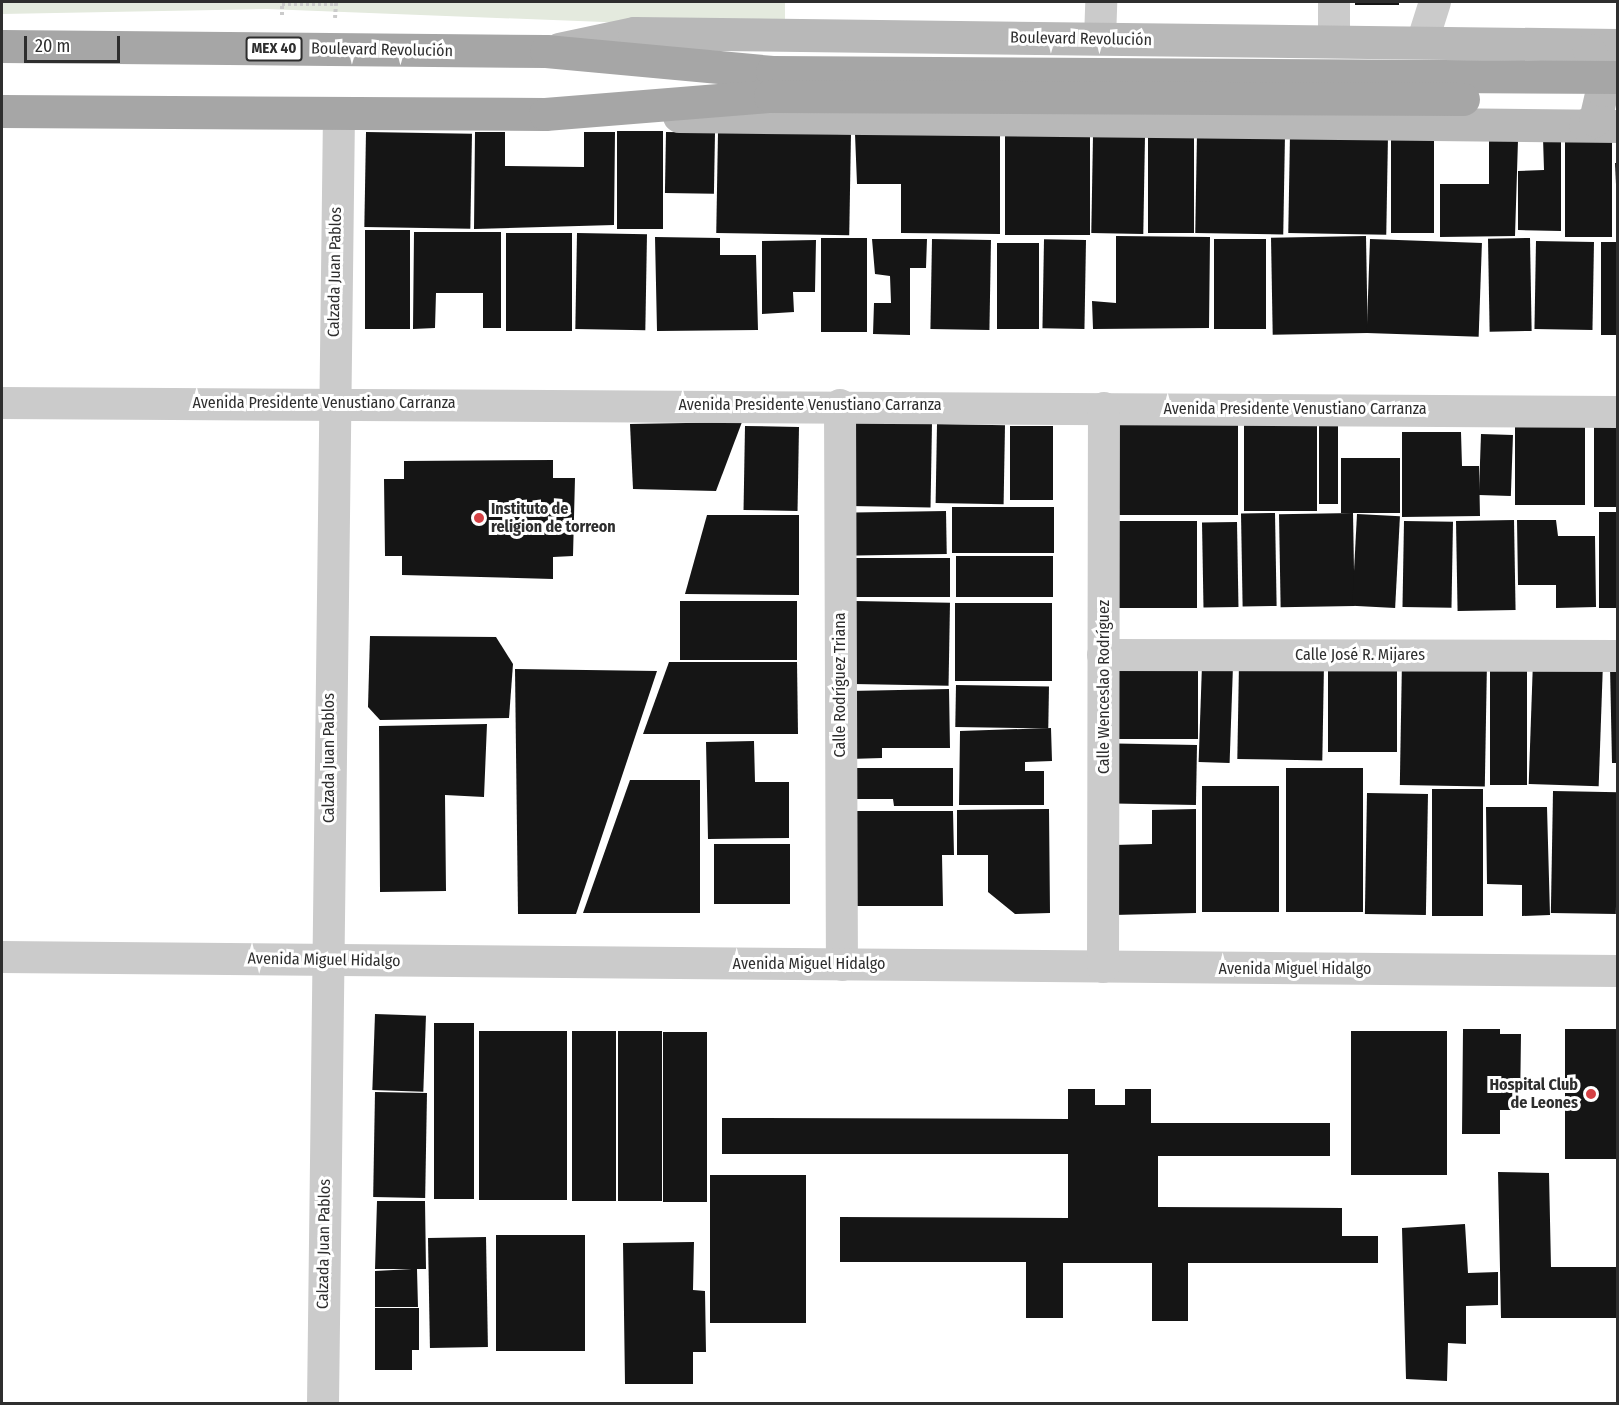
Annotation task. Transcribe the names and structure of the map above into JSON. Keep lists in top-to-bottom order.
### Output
{
  "streets": {
    "main road": ["Boulevard Revolución", "MEX 40"],
    "street": [
      "Calzada Juan Pablos",
      "Avenida Presidente Venustiano Carranza",
      "Calle José R. Mijares",
      "Calle Rodríguez Triana",
      "Calle Wenceslao Rodríguez",
      "Avenida Miguel Hidalgo"
    ]
  },
  "crossings": [
    ["Boulevard Revolución", "Calzada Juan Pablos"],
    ["Calzada Juan Pablos", "Avenida Presidente Venustiano Carranza"],
    ["Calzada Juan Pablos", "Avenida Miguel Hidalgo"],
    ["Avenida Presidente Venustiano Carranza", "Calle Rodríguez Triana"],
    ["Avenida Presidente Venustiano Carranza", "Calle Wenceslao Rodríguez"],
    ["Calle José R. Mijares", "Calle Wenceslao Rodríguez"],
    ["Calle Rodríguez Triana", "Avenida Miguel Hidalgo"],
    ["Calle Wenceslao Rodríguez", "Avenida Miguel Hidalgo"]
  ],
  "places": ["Instituto de religion de torreon", "Hospital Club de Leones"],
  "scale_bar": "20 m"
}
